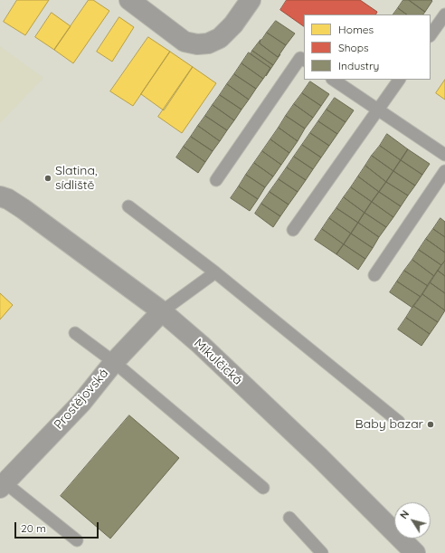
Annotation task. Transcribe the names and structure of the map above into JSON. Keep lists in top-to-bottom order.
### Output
{
  "streets": {
    "street": ["Mikulčická", "Prostějovská"]
  },
  "crossings": [
    ["Mikulčická", "Prostějovská"]
  ],
  "places": ["Slatina, sídliště", "Baby bazar"],
  "legend": ["Homes", "Shops", "Industry"],
  "scale_bar": "20 m",
  "north": "top left"
}
